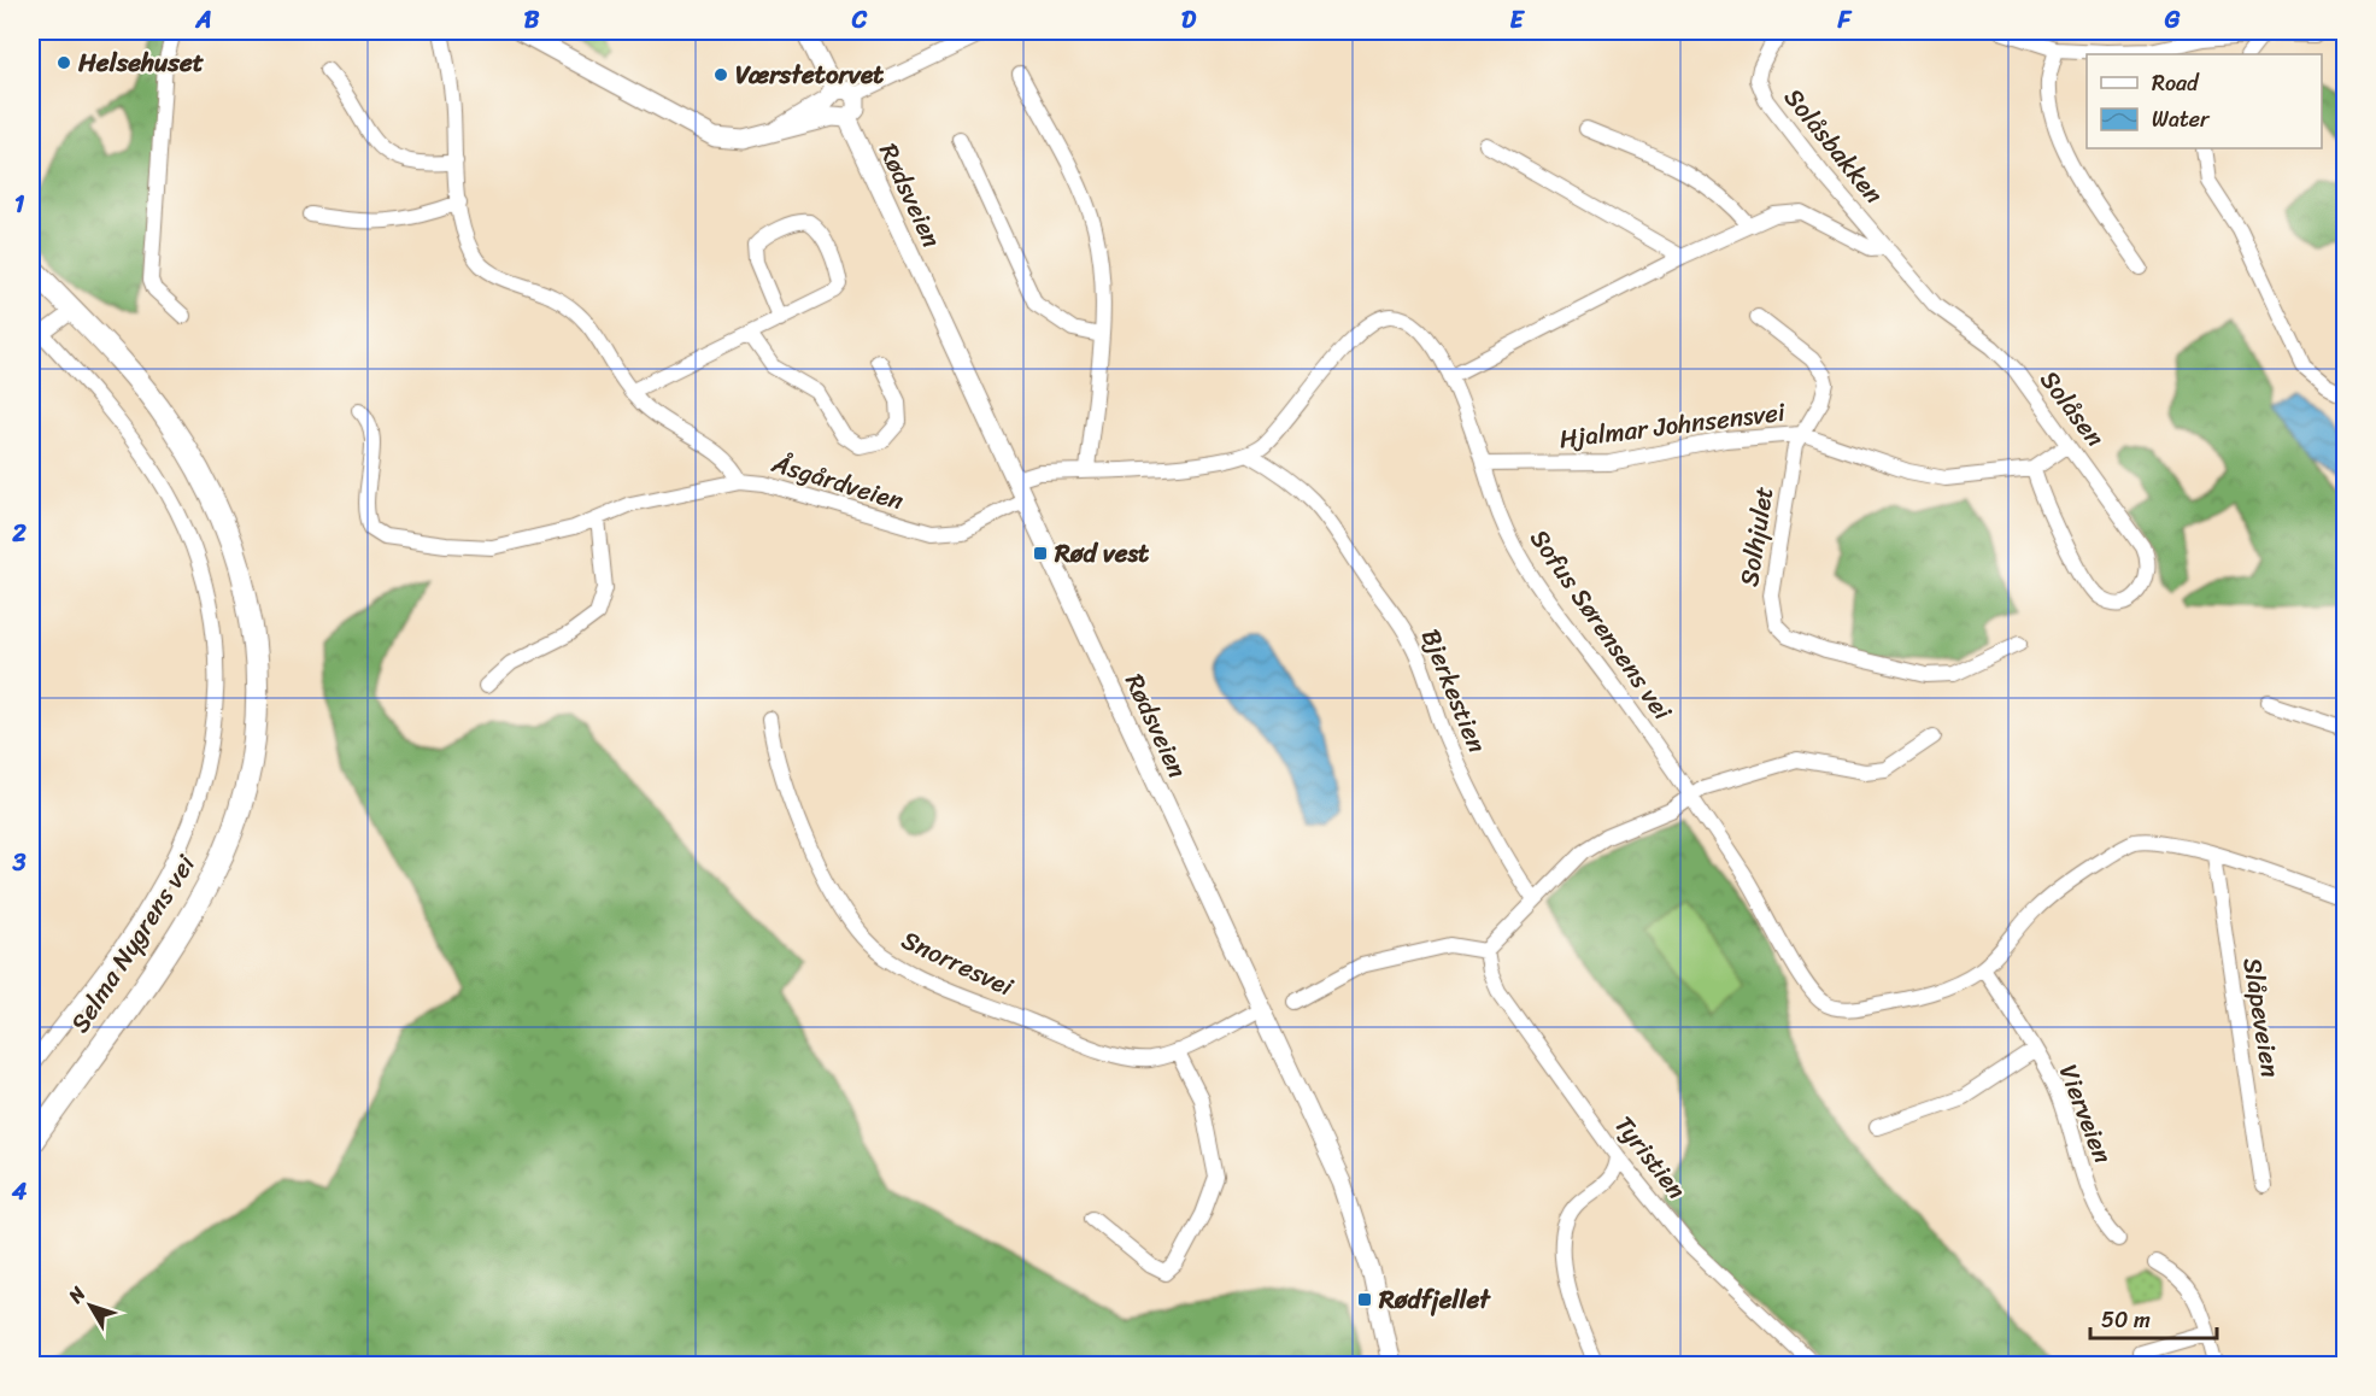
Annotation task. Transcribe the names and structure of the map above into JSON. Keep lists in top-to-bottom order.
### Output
{
  "streets": {
    "main road": ["Selma Nygrens vei"],
    "street": [
      "Solåsbakken",
      "Rødsveien",
      "Solåsen",
      "Hjalmar Johnsensvei",
      "Åsgårdveien",
      "Solhjulet",
      "Sofus Sørensens vei",
      "Bjerkestien",
      "Snorresvei",
      "Slåpeveien",
      "Vierveien",
      "Tyristien"
    ]
  },
  "crossings": [
    ["Solåsbakken", "Solåsen"],
    ["Rødsveien", "Åsgårdveien"],
    ["Rødsveien", "Sofus Sørensens vei"],
    ["Rødsveien", "Snorresvei"],
    ["Solåsen", "Hjalmar Johnsensvei"],
    ["Hjalmar Johnsensvei", "Solhjulet"],
    ["Hjalmar Johnsensvei", "Sofus Sørensens vei"],
    ["Sofus Sørensens vei", "Bjerkestien"],
    ["Sofus Sørensens vei", "Slåpeveien"],
    ["Sofus Sørensens vei", "Vierveien"]
  ],
  "places": {
    "other": ["Helsehuset", "Værstetorvet"],
    "transit": ["Rød vest", "Rødfjellet"]
  },
  "legend": ["Road", "Water"],
  "scale_bar": "50 m",
  "north": "top left",
  "grid": {
    "columns": [
      "A",
      "B",
      "C",
      "D",
      "E",
      "F",
      "G"
    ],
    "rows": [
      "1",
      "2",
      "3",
      "4"
    ]
  }
}
